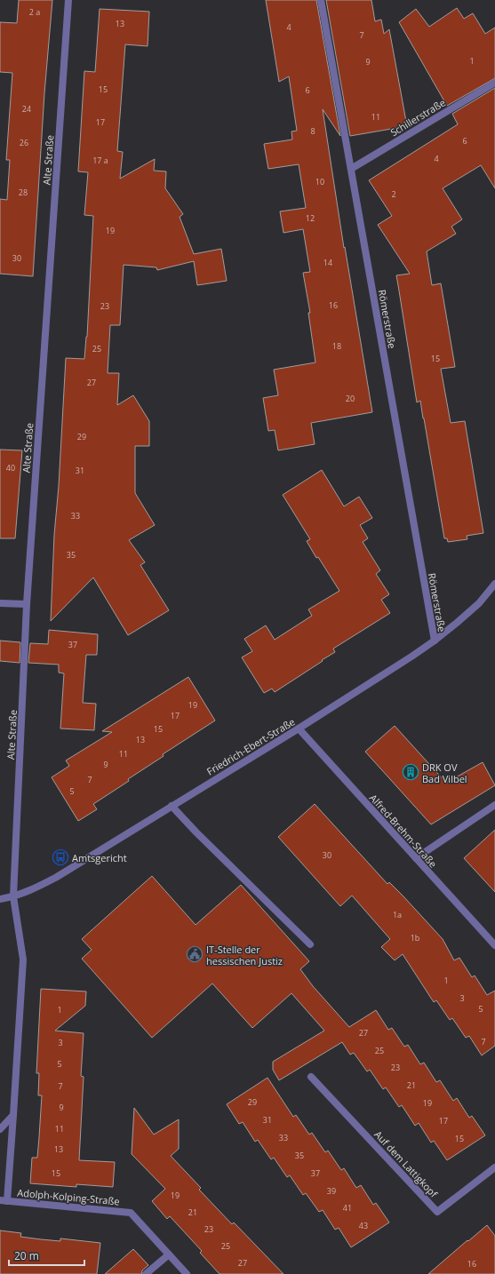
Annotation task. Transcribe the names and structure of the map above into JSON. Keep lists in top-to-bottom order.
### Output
{
  "streets": {
    "street": [
      "Schillerstraße",
      "Alte Straße",
      "Römerstraße",
      "Friedrich-Ebert-Straße",
      "Alfred-Brehm-Straße",
      "Auf dem Lattigkopf",
      "Adolph-Kolping-Straße"
    ]
  },
  "crossings": [
    ["Schillerstraße", "Römerstraße"],
    ["Alte Straße", "Friedrich-Ebert-Straße"],
    ["Alte Straße", "Adolph-Kolping-Straße"],
    ["Römerstraße", "Friedrich-Ebert-Straße"],
    ["Friedrich-Ebert-Straße", "Alfred-Brehm-Straße"],
    ["Friedrich-Ebert-Straße", "Adolph-Kolping-Straße"]
  ],
  "places": {
    "building": ["DRK OV Bad Vilbel"],
    "bus stop": ["Amtsgericht"],
    "public building": ["IT-Stelle der hessischen Justiz"]
  },
  "house_numbers": [
    "2 a",
    "13",
    "4",
    "7",
    "1",
    "9",
    "15",
    "6",
    "24",
    "11",
    "17",
    "8",
    "6",
    "26",
    "4",
    "17 a",
    "10",
    "28",
    "2",
    "12",
    "19",
    "30",
    "14",
    "16",
    "23",
    "18",
    "25",
    "15",
    "27",
    "20",
    "29",
    "40",
    "31",
    "33",
    "35",
    "37",
    "19",
    "17",
    "15",
    "13",
    "11",
    "9",
    "7",
    "5",
    "30",
    "1a",
    "1b",
    "1",
    "3",
    "5",
    "1",
    "27",
    "7",
    "3",
    "25",
    "5",
    "23",
    "21",
    "7",
    "29",
    "19",
    "9",
    "31",
    "17",
    "11",
    "33",
    "15",
    "13",
    "35",
    "15",
    "37",
    "39",
    "19",
    "41",
    "21",
    "43",
    "23",
    "25",
    "27",
    "16"
  ],
  "scale_bar": "20 m"
}
